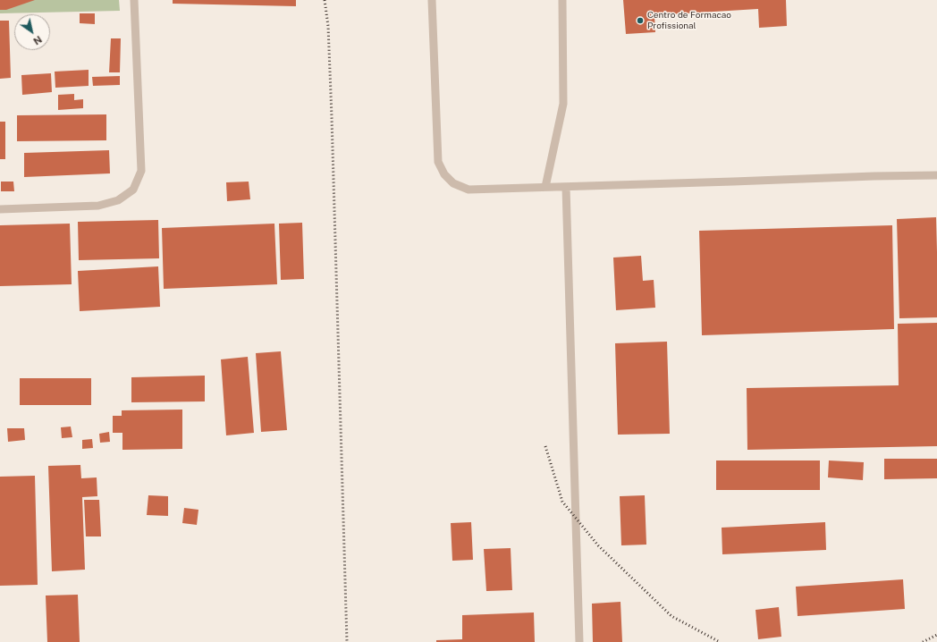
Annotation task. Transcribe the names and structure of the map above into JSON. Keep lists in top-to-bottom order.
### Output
{
  "places": ["Centro de Formacao Profissional"],
  "north": "bottom right"
}
